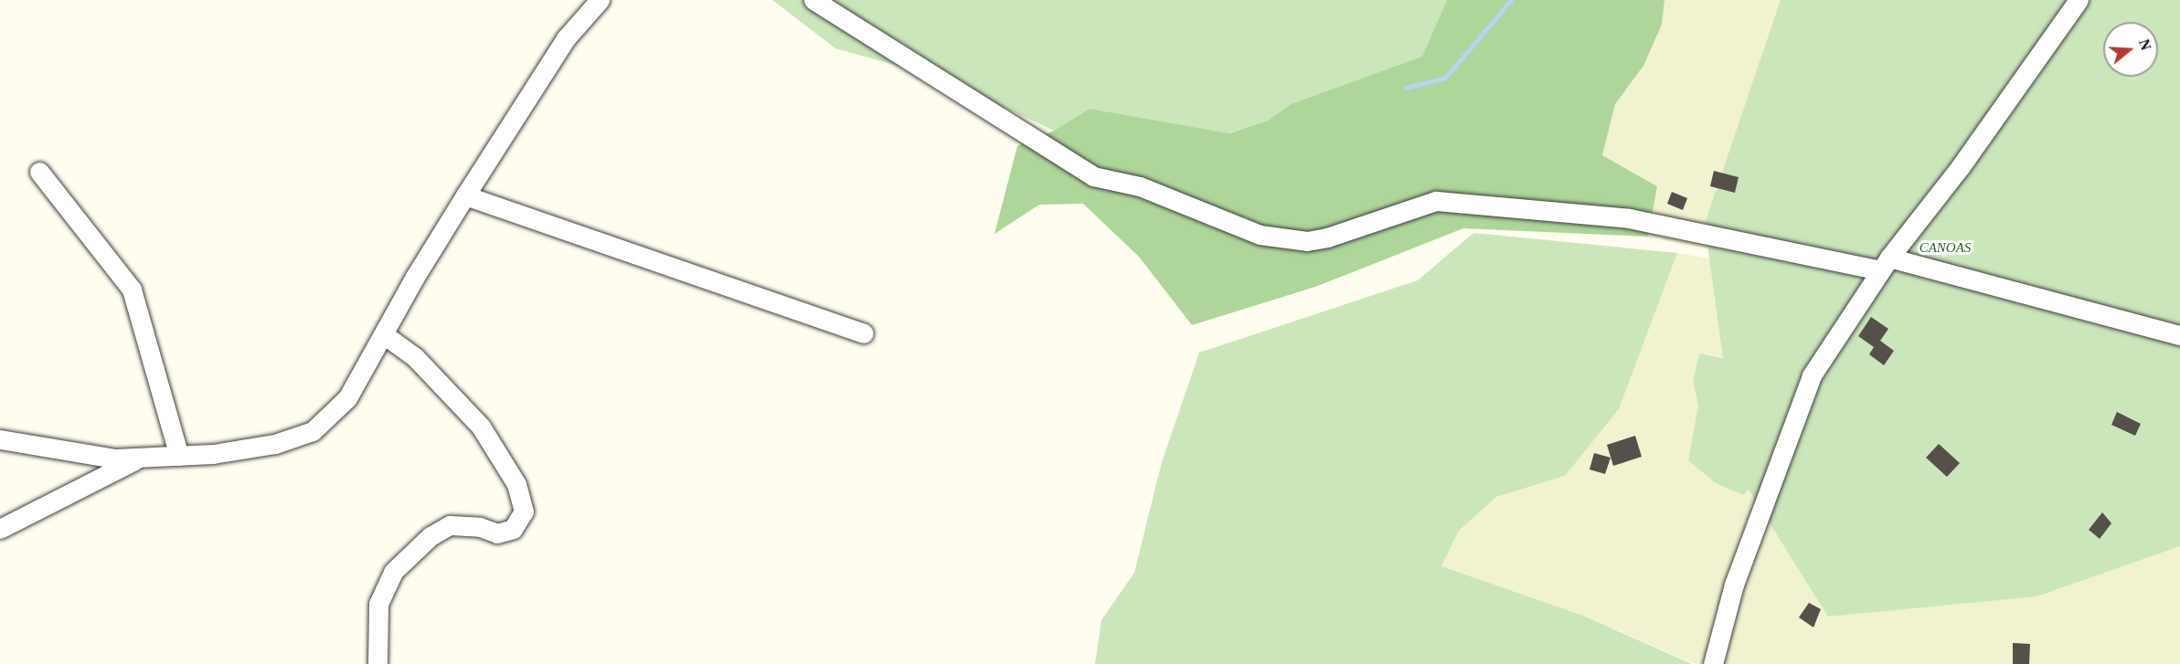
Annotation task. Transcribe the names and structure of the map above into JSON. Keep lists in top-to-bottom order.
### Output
{
  "parks": ["CANOAS"],
  "north": "right"
}
